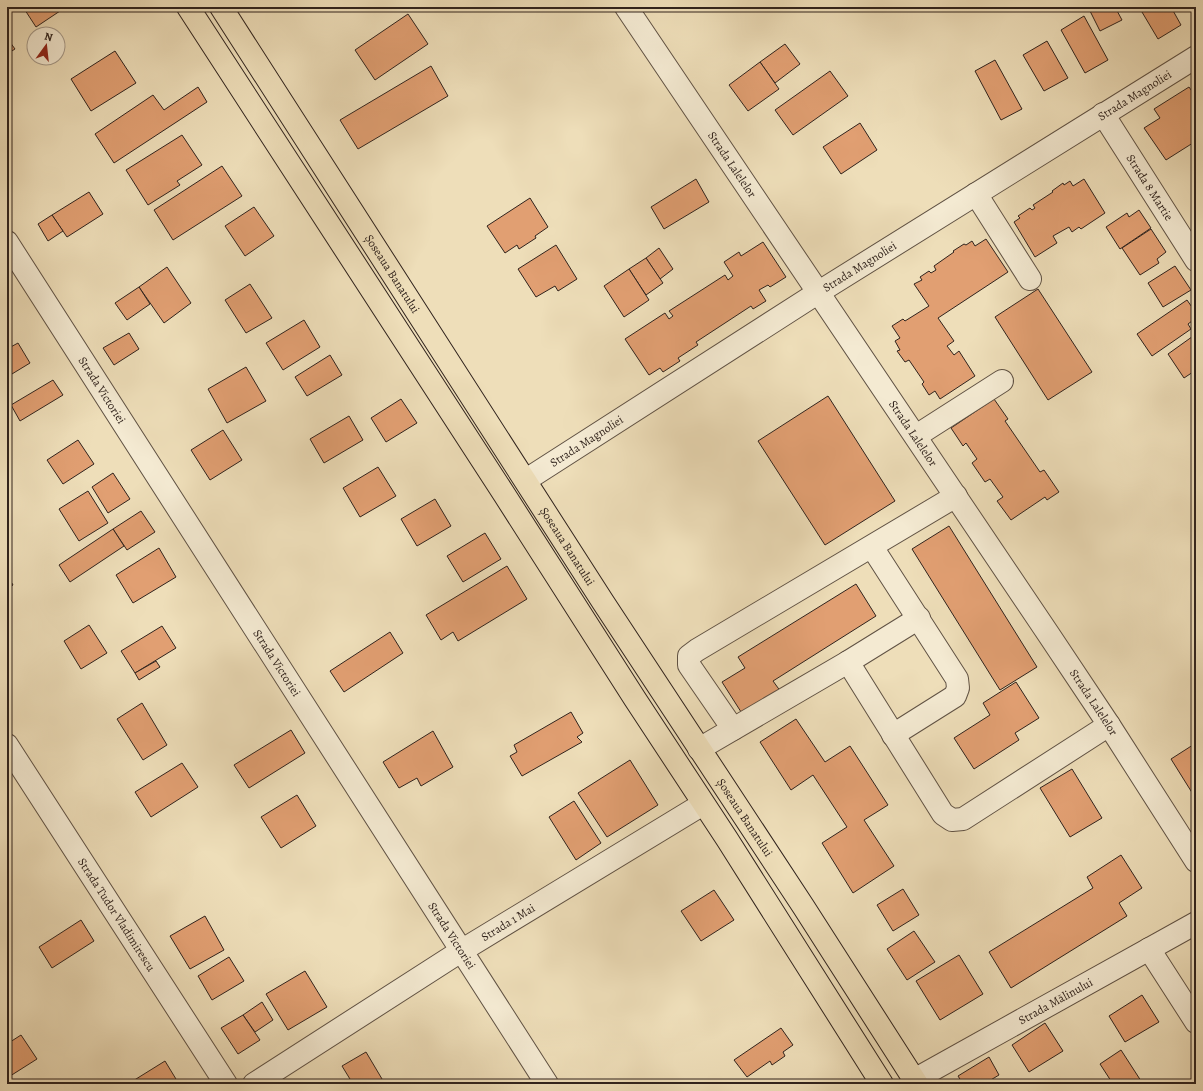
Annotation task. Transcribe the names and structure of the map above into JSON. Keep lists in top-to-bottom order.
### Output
{
  "streets": {
    "main road": ["Șoseaua Banatului"],
    "street": [
      "Strada Magnoliei",
      "Strada Lalelelor",
      "Strada 8 Martie",
      "Strada Victoriei",
      "Strada Tudor Vladimirescu",
      "Strada 1 Mai",
      "Strada Mălinului"
    ]
  },
  "crossings": [
    ["Strada Magnoliei", "Strada Lalelelor"],
    ["Strada Magnoliei", "Strada 8 Martie"],
    ["Strada Magnoliei", "Șoseaua Banatului"],
    ["Șoseaua Banatului", "Strada Mălinului"],
    ["Strada Victoriei", "Strada 1 Mai"]
  ],
  "north": "top"
}
